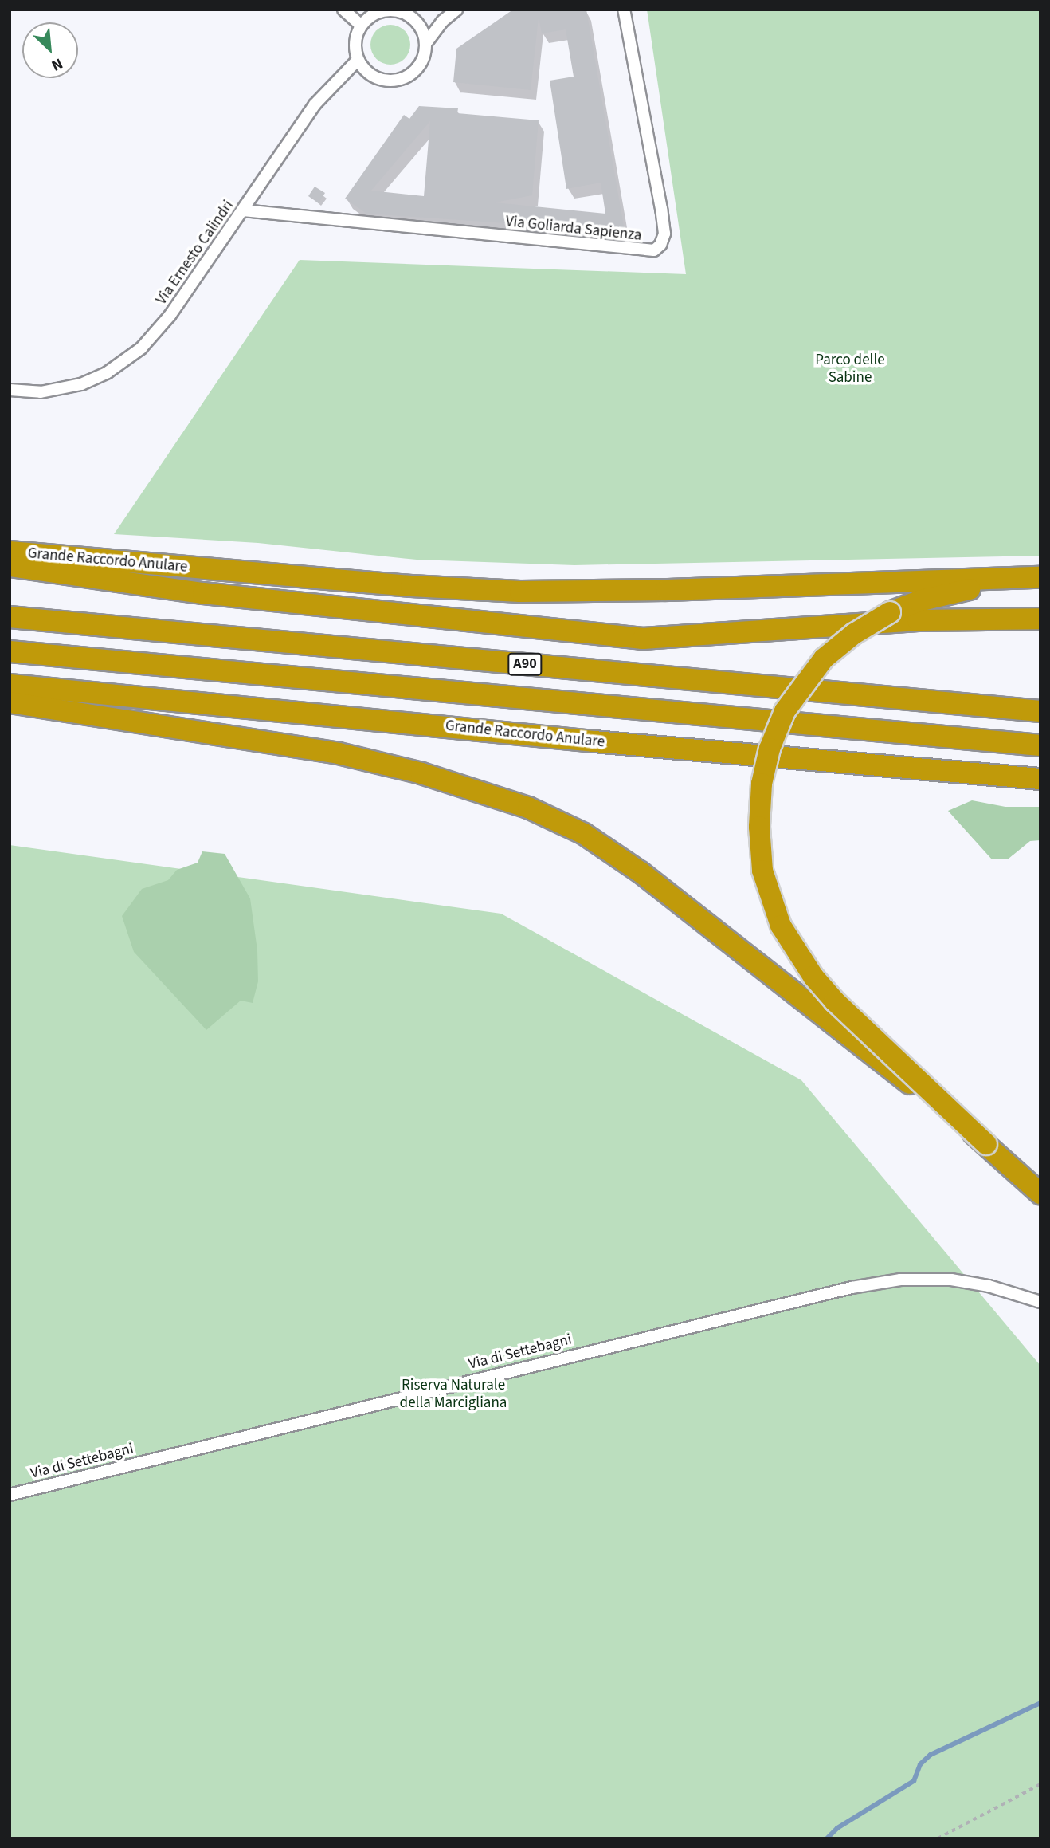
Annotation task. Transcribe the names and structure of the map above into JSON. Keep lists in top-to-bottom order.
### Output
{
  "streets": {
    "highway": ["Grande Raccordo Anulare", "A90"],
    "street": ["Via Goliarda Sapienza", "Via Ernesto Calindri", "Via di Settebagni"]
  },
  "crossings": [
    ["Via Goliarda Sapienza", "Via Ernesto Calindri"]
  ],
  "parks": ["Parco delle Sabine", "Riserva Naturale della Marcigliana"],
  "north": "bottom right"
}
